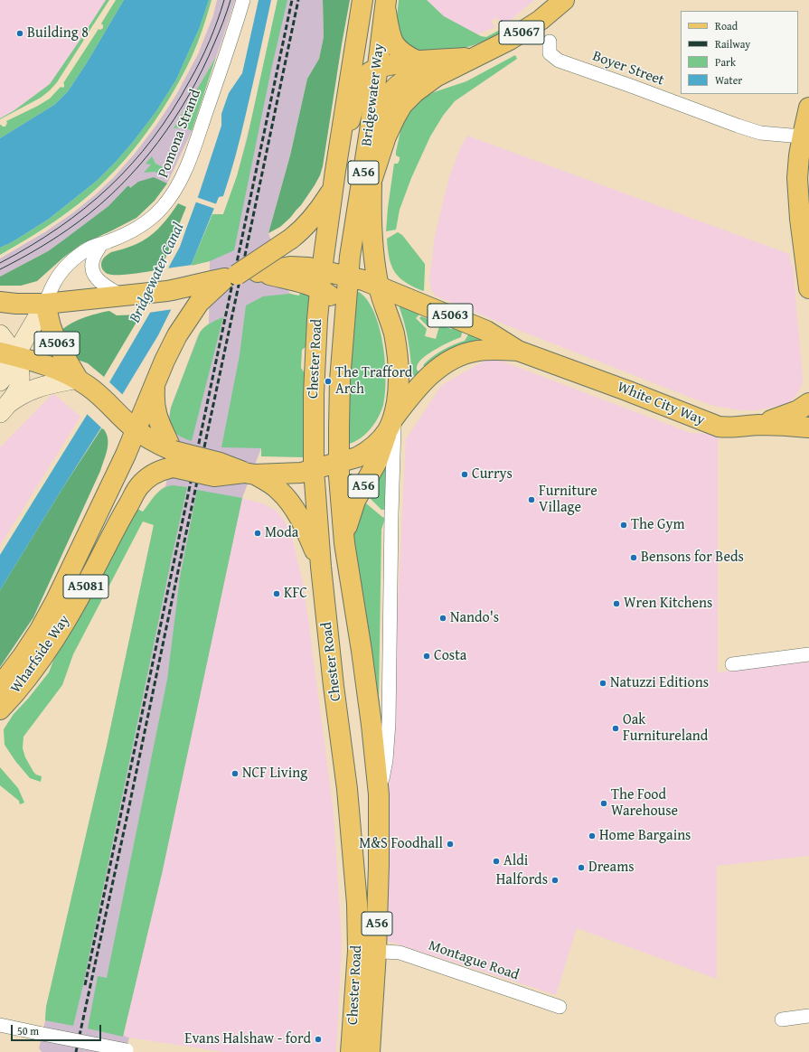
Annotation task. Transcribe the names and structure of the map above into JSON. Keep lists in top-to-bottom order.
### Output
{
  "streets": {
    "main road": [
      "A5067",
      "Bridgewater Way",
      "A56",
      "A5063",
      "Chester Road",
      "White City Way",
      "A5081",
      "Wharfside Way"
    ],
    "street": ["Boyer Street", "Pomona Strand", "Montague Road"]
  },
  "crossings": [
    ["A5067", "Bridgewater Way"],
    ["Bridgewater Way", "Chester Road"],
    ["Bridgewater Way", "White City Way"],
    ["Pomona Strand", "A5063"],
    ["A56", "A5063"],
    ["A56", "Chester Road"],
    ["A56", "White City Way"],
    ["A5063", "A5081"],
    ["A5063", "Wharfside Way"],
    ["Chester Road", "White City Way"],
    ["Chester Road", "Montague Road"],
    ["A5081", "Wharfside Way"]
  ],
  "water": ["Bridgewater Canal"],
  "places": [
    "Building 8",
    "The Trafford Arch",
    "Currys",
    "Furniture Village",
    "The Gym",
    "Moda",
    "Bensons for Beds",
    "KFC",
    "Wren Kitchens",
    "Nando's",
    "Costa",
    "Natuzzi Editions",
    "Oak Furnitureland",
    "NCF Living",
    "The Food Warehouse",
    "Home Bargains",
    "M&S Foodhall",
    "Aldi",
    "Dreams",
    "Halfords",
    "Evans Halshaw - ford"
  ],
  "legend": [
    "Road",
    "Railway",
    "Park",
    "Water"
  ],
  "scale_bar": "50 m"
}
